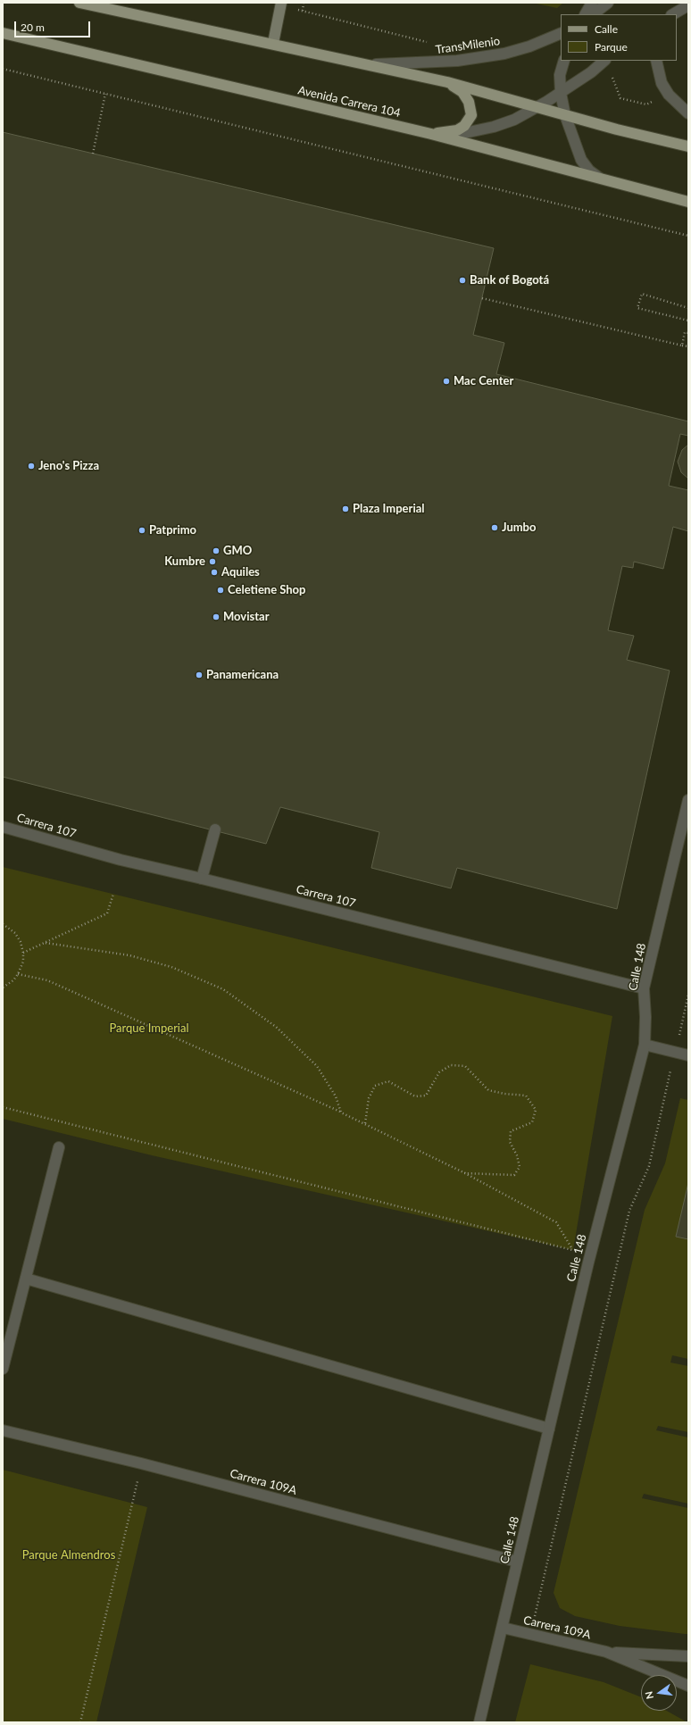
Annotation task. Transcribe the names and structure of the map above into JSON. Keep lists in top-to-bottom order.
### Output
{
  "streets": {
    "main road": ["Avenida Carrera 104"],
    "street": [
      "TransMilenio",
      "Carrera 107",
      "Calle 148",
      "Carrera 109A"
    ]
  },
  "crossings": [
    ["Carrera 107", "Calle 148"],
    ["Calle 148", "Carrera 109A"]
  ],
  "parks": ["Parque Imperial", "Parque Almendros"],
  "places": [
    "Bank of Bogotá",
    "Mac Center",
    "Jeno's Pizza",
    "Plaza Imperial",
    "Jumbo",
    "Patprimo",
    "GMO",
    "Kumbre",
    "Aquiles",
    "Celetiene Shop",
    "Movistar",
    "Panamericana"
  ],
  "legend": ["Calle", "Parque"],
  "scale_bar": "20 m",
  "north": "left"
}
